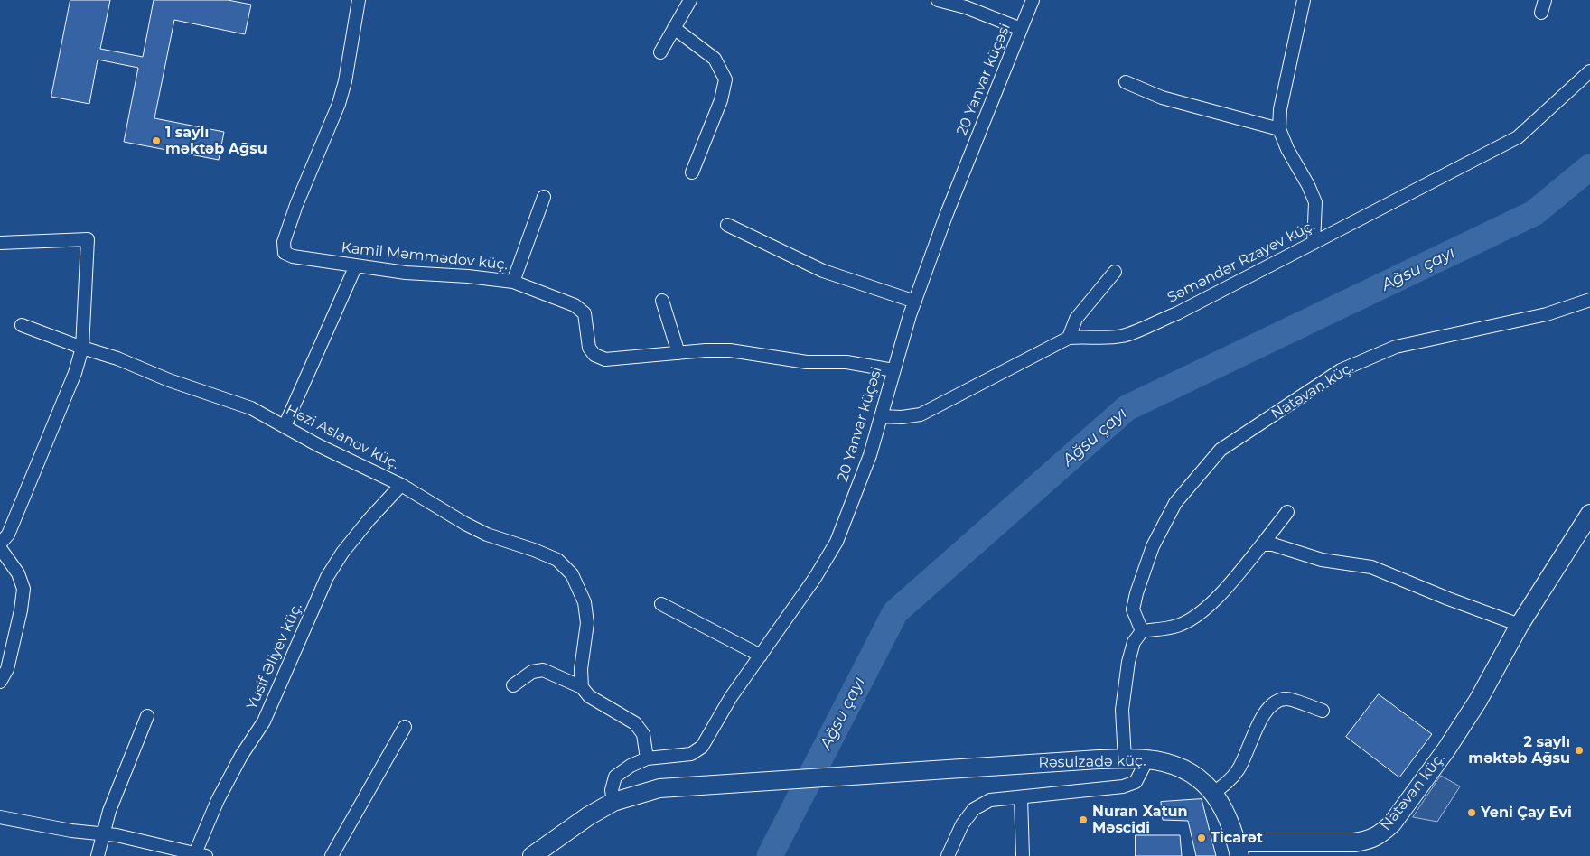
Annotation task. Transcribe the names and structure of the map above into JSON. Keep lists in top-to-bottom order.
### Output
{
  "streets": {
    "main road": ["Natəvan küç.", "Rəsulzadə küç."],
    "street": [
      "20 Yanvar küçəsi",
      "Kamil Məmmədov küç.",
      "Səməndər Rzayev küç.",
      "Həzi Aslanov küç.",
      "Yusif Əliyev küç."
    ]
  },
  "crossings": [
    ["20 Yanvar küçəsi", "Kamil Məmmədov küç."],
    ["20 Yanvar küçəsi", "Səməndər Rzayev küç."],
    ["20 Yanvar küçəsi", "Rəsulzadə küç."],
    ["Natəvan küç.", "Rəsulzadə küç."],
    ["Həzi Aslanov küç.", "Yusif Əliyev küç."]
  ],
  "water": ["Ağsu çayı"],
  "places": [
    "1 saylı məktəb Ağsu",
    "2 saylı məktəb Ağsu",
    "Yeni Çay Evi",
    "Nuran Xatun Məscidi",
    "Ticarət"
  ]
}
